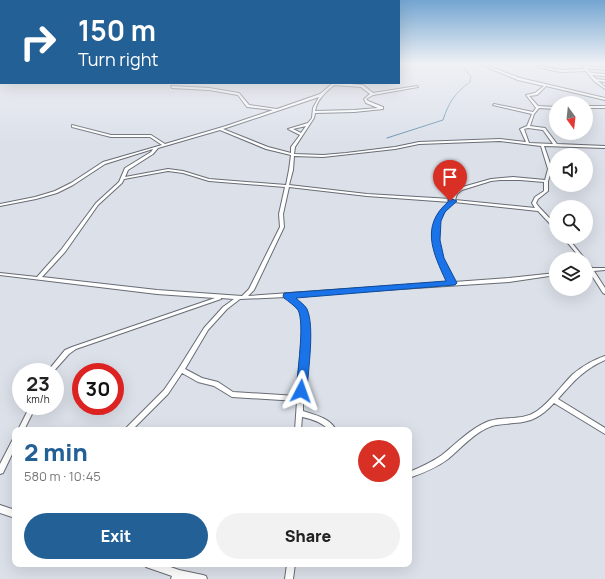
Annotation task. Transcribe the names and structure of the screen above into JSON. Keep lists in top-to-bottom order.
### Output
{
  "north": "bottom",
  "page": {
    "turn": ["150 m", "Turn right"],
    "speed": "23 km/h",
    "limit": "30",
    "heading": ["2 min", "580 m · 10:45"],
    "buttons": ["Exit", "Share"]
  }
}
